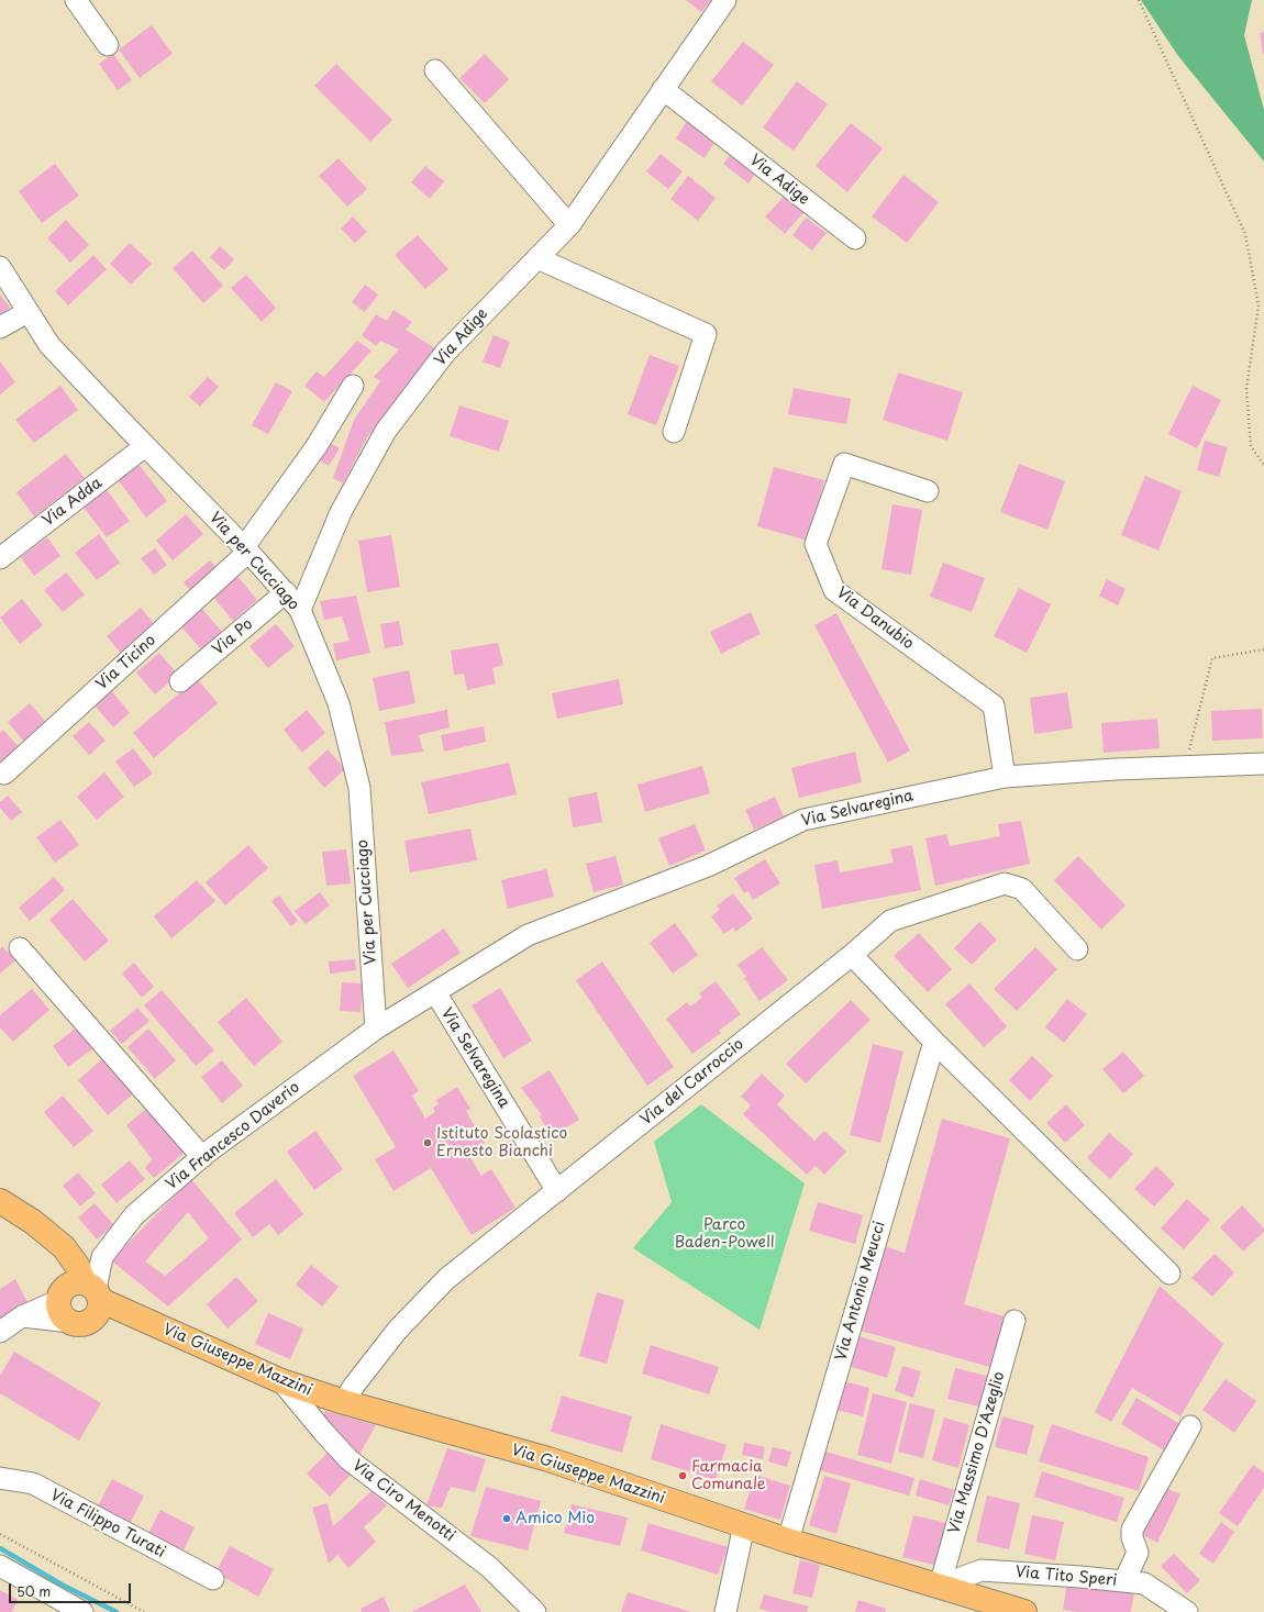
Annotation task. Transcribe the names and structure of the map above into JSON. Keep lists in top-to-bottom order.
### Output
{
  "streets": {
    "main road": ["Via Giuseppe Mazzini"],
    "street": [
      "Via Adige",
      "Via Adda",
      "Via per Cucciago",
      "Via Danubio",
      "Via Po",
      "Via Ticino",
      "Via Selvaregina",
      "Via del Carroccio",
      "Via Francesco Daverio",
      "Via Antonio Meucci",
      "Via Massimo D'Azeglio",
      "Via Ciro Menotti",
      "Via Filippo Turati",
      "Via Tito Speri"
    ]
  },
  "crossings": [
    ["Via Adige", "Via per Cucciago"],
    ["Via Adda", "Via per Cucciago"],
    ["Via per Cucciago", "Via Po"],
    ["Via per Cucciago", "Via Ticino"],
    ["Via per Cucciago", "Via Selvaregina"],
    ["Via per Cucciago", "Via Francesco Daverio"],
    ["Via Danubio", "Via Selvaregina"],
    ["Via Selvaregina", "Via del Carroccio"],
    ["Via Selvaregina", "Via Francesco Daverio"],
    ["Via del Carroccio", "Via Giuseppe Mazzini"],
    ["Via Francesco Daverio", "Via Giuseppe Mazzini"],
    ["Via Antonio Meucci", "Via Giuseppe Mazzini"],
    ["Via Giuseppe Mazzini", "Via Massimo D'Azeglio"],
    ["Via Giuseppe Mazzini", "Via Ciro Menotti"],
    ["Via Giuseppe Mazzini", "Via Tito Speri"],
    ["Via Massimo D'Azeglio", "Via Tito Speri"]
  ],
  "parks": ["Parco Baden-Powell"],
  "places": ["Istituto Scolastico Ernesto Bianchi", "Farmacia Comunale", "Amico Mio"],
  "scale_bar": "50 m"
}
